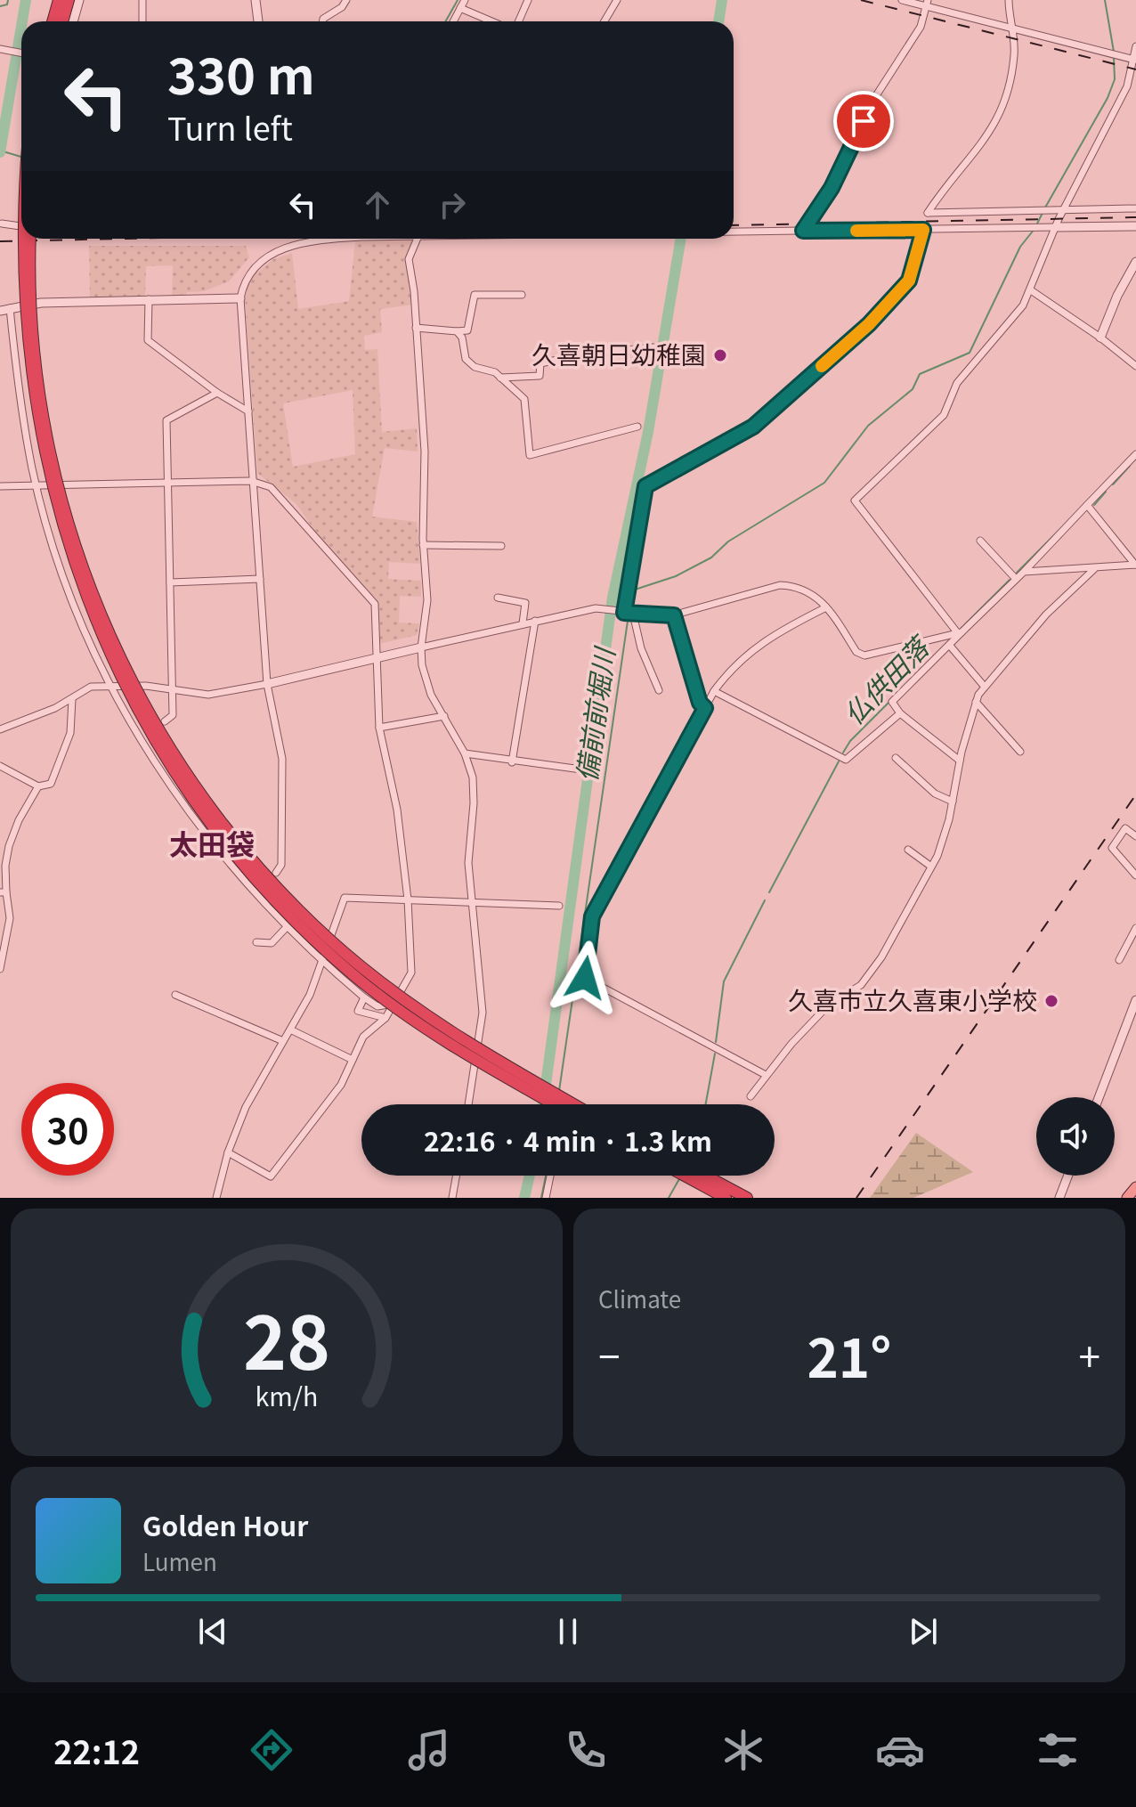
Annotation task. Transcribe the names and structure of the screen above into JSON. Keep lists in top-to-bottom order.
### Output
{
  "districts": ["太田袋"],
  "water": ["仏供田落", "備前前堀川"],
  "places": ["久喜朝日幼稚園", "久喜市立久喜東小学校"],
  "page": {
    "turn": ["330 m", "Turn left"],
    "limit": "30",
    "trip": "22:16 · 4 min · 1.3 km",
    "tile": "Climate",
    "heat": ["−", "21°", "+"],
    "song": ["Golden Hour", "Lumen"],
    "tabs": "22:12",
    "gauge": ["28", "km/h"]
  }
}
